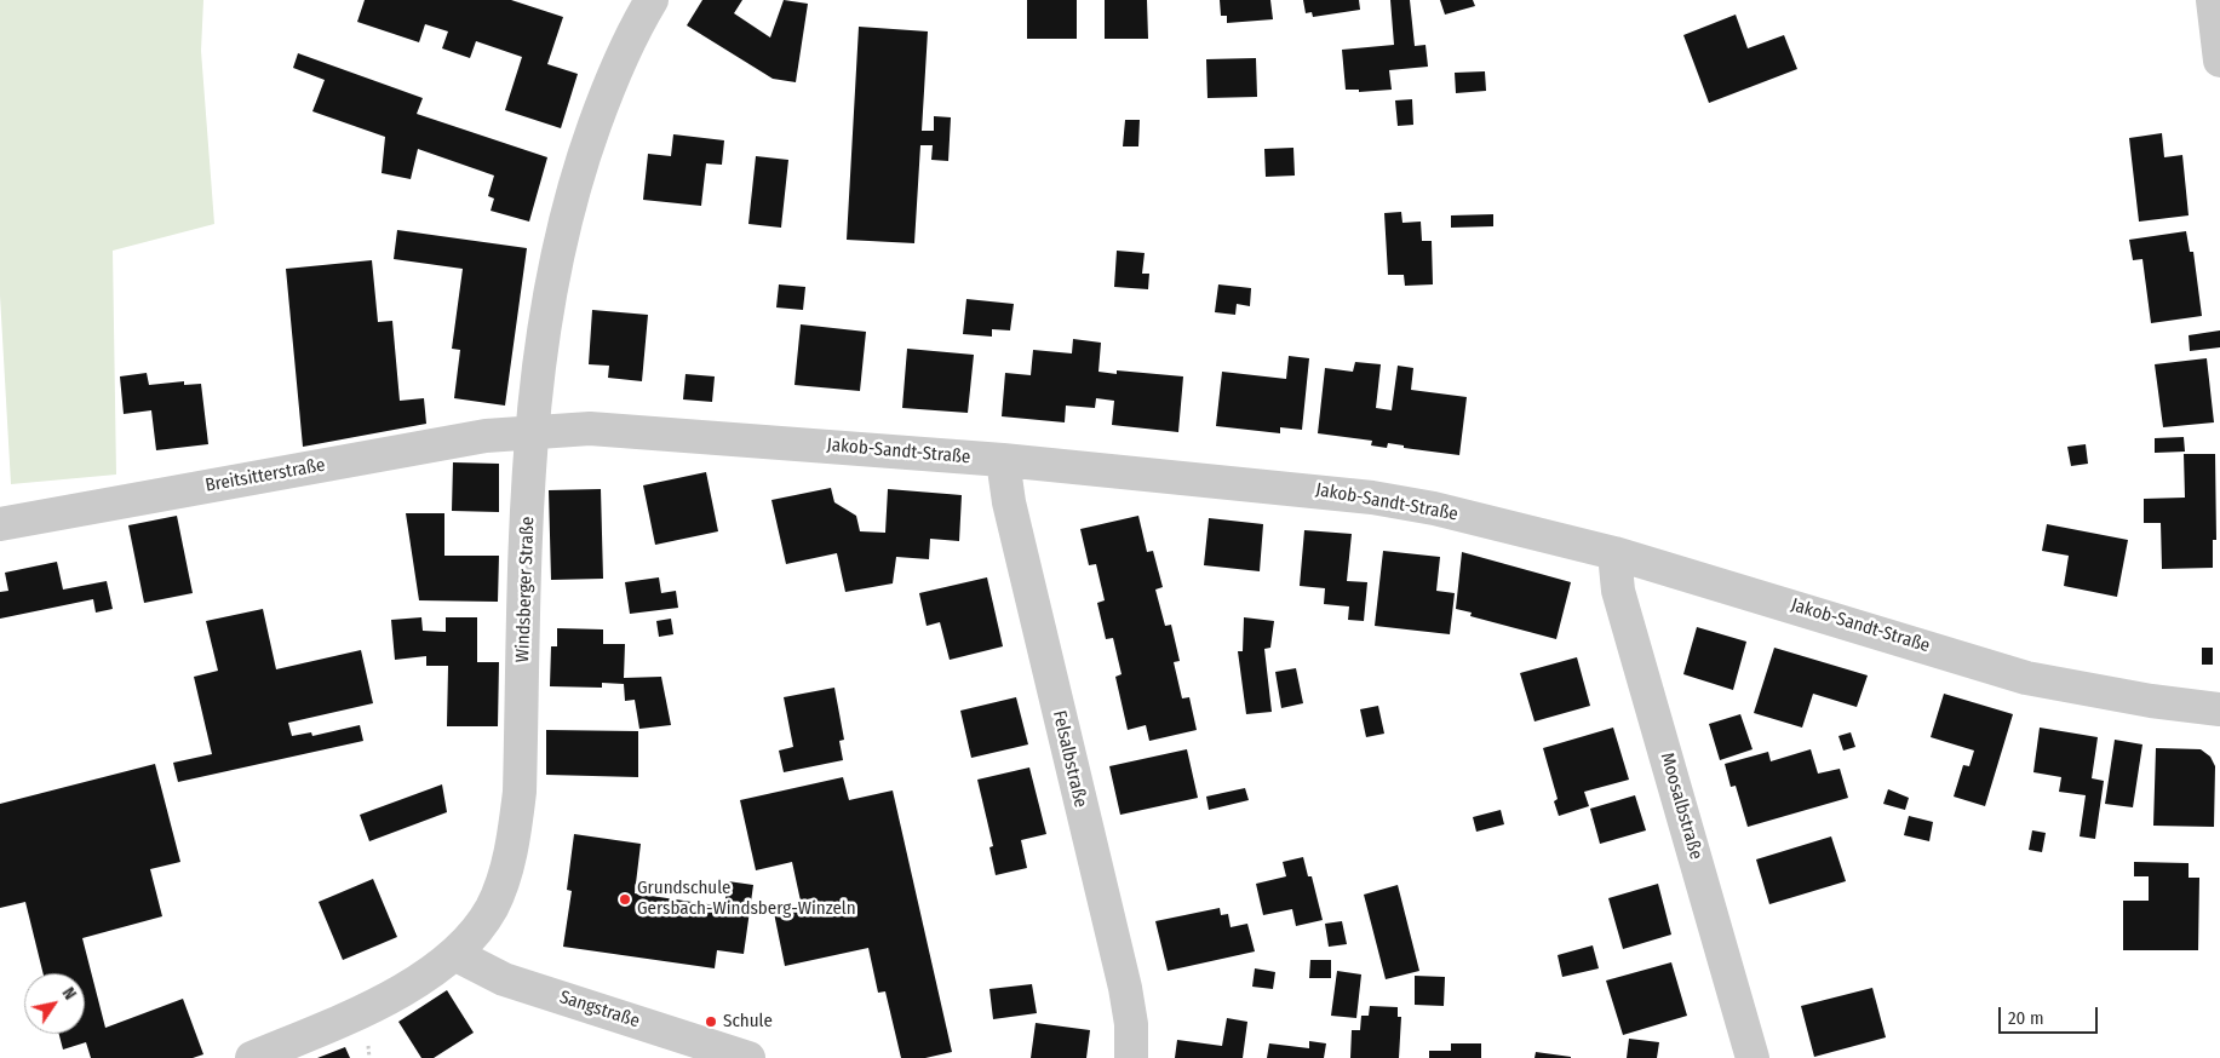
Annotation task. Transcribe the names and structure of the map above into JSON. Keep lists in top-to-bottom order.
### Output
{
  "streets": {
    "street": [
      "Jakob-Sandt-Straße",
      "Breitsitterstraße",
      "Windsberger Straße",
      "Felsalbstraße",
      "Moosalbstraße",
      "Sangstraße"
    ]
  },
  "crossings": [
    ["Jakob-Sandt-Straße", "Breitsitterstraße"],
    ["Jakob-Sandt-Straße", "Windsberger Straße"],
    ["Jakob-Sandt-Straße", "Felsalbstraße"],
    ["Jakob-Sandt-Straße", "Moosalbstraße"],
    ["Breitsitterstraße", "Windsberger Straße"],
    ["Windsberger Straße", "Sangstraße"]
  ],
  "places": ["Grundschule Gersbach-Windsberg-Winzeln", "Schule"],
  "scale_bar": "20 m",
  "north": "top right"
}
